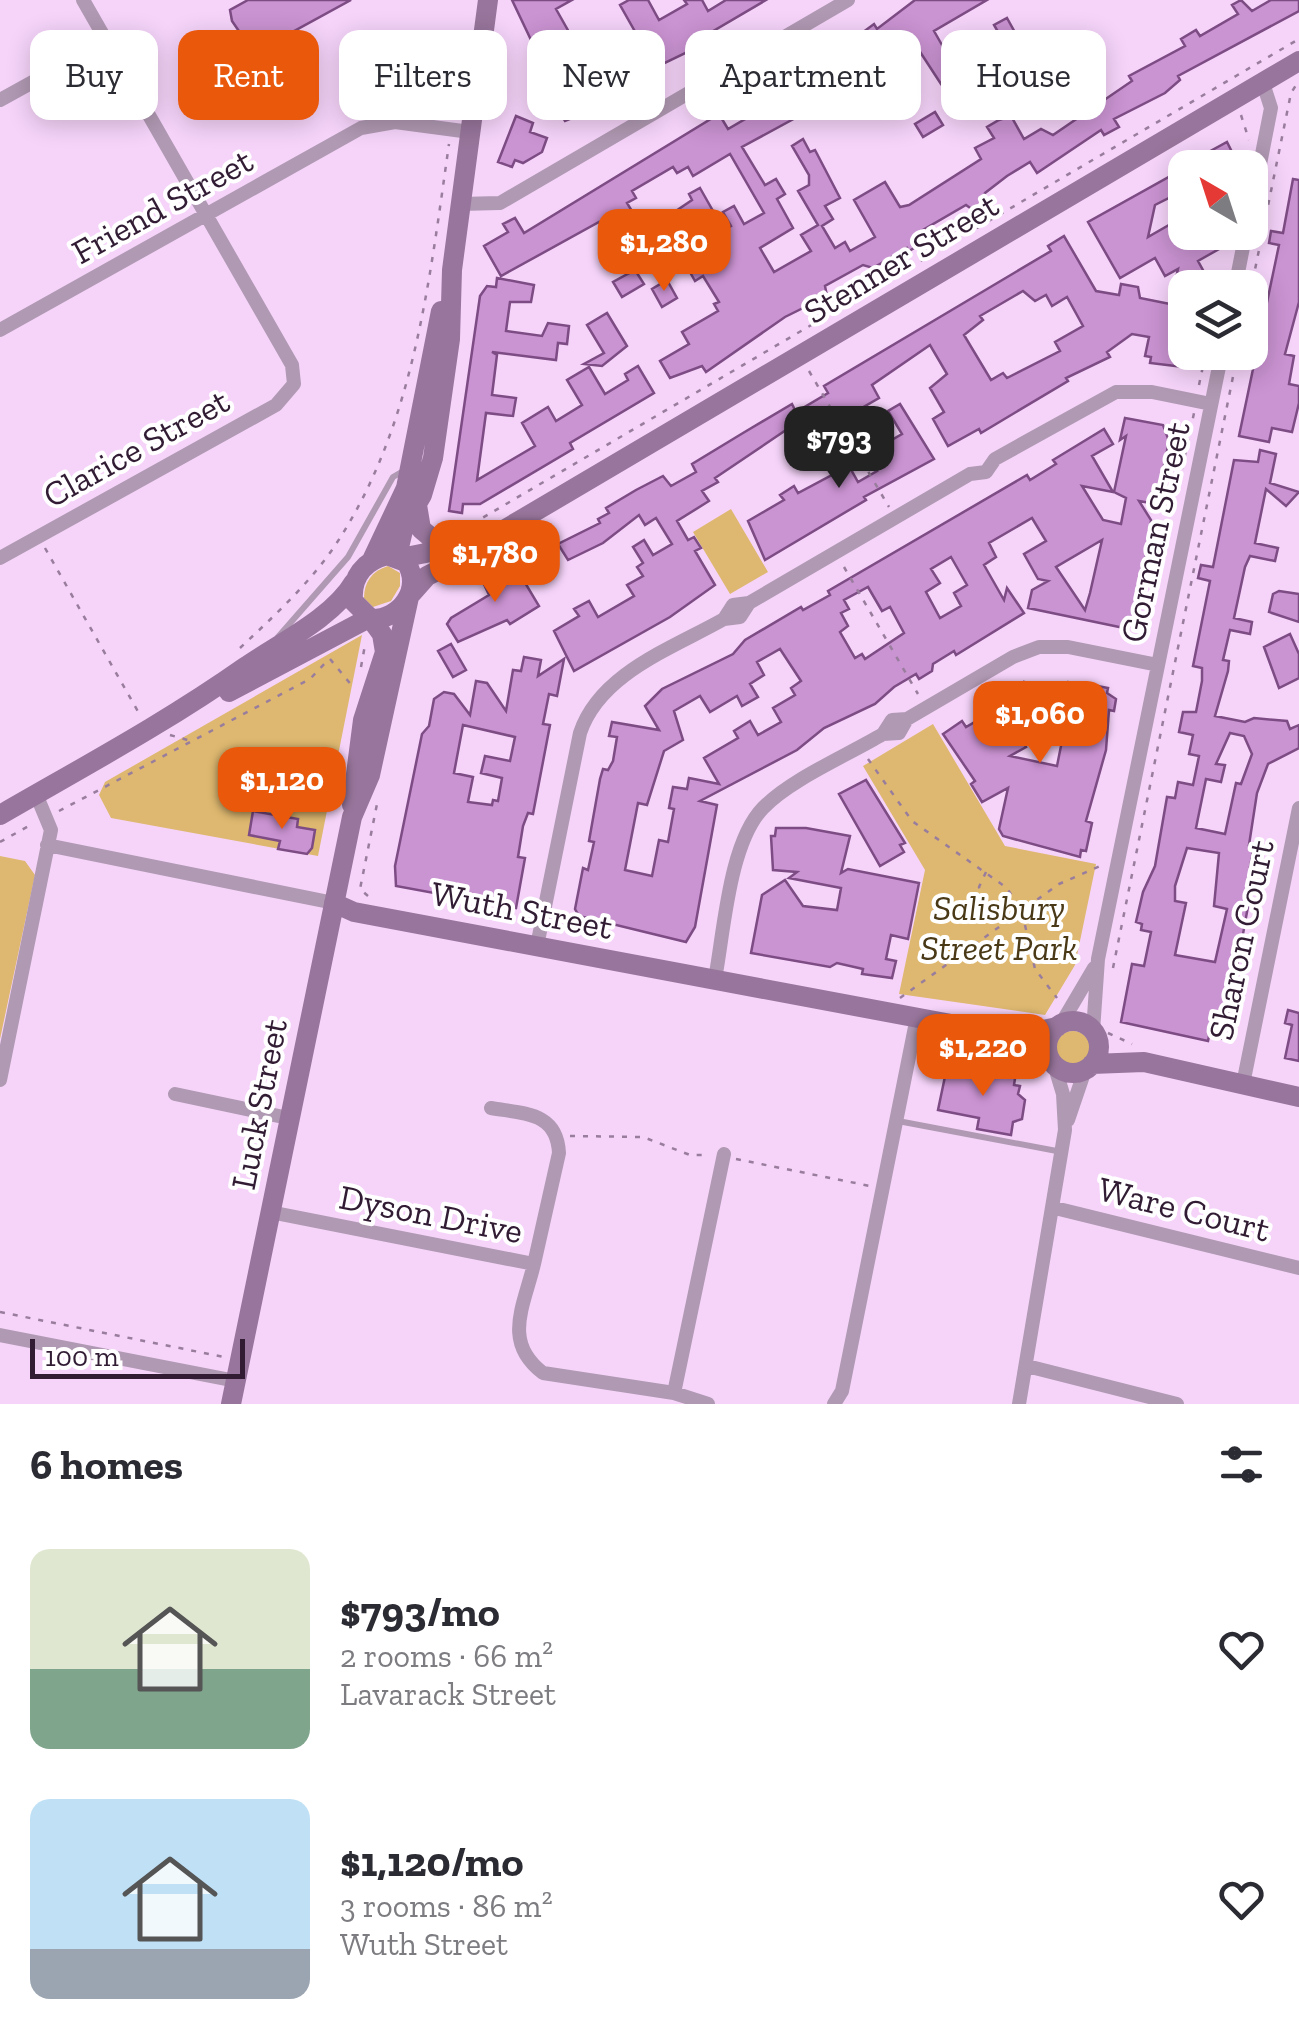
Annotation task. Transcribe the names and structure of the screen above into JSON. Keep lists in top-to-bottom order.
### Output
{
  "streets": {
    "main road": ["Stenner Street", "Wuth Street", "Luck Street"],
    "street": [
      "Friend Street",
      "Clarice Street",
      "Gorman Street",
      "Sharon Court",
      "Ware Court",
      "Dyson Drive"
    ]
  },
  "crossings": [
    ["Friend Street", "Clarice Street"],
    ["Stenner Street", "Luck Street"],
    ["Gorman Street", "Wuth Street"],
    ["Wuth Street", "Luck Street"],
    ["Luck Street", "Dyson Drive"]
  ],
  "parks": ["Salisbury Street Park"],
  "scale_bar": "100 m",
  "north": "top left",
  "page": {
    "chip": [
      "Buy",
      "Rent",
      "Filters",
      "New",
      "Apartment",
      "House"
    ],
    "price": [
      "$1,280",
      "$793",
      "$1,780",
      "$1,060",
      "$1,120",
      "$1,220"
    ],
    "scale": "100 m",
    "heading": "6 homes",
    "list": [
      {
        "name": "$793/mo",
        "note": "2 rooms · 66 m² · Lavarack Street"
      },
      {
        "name": "$1,120/mo",
        "note": "3 rooms · 86 m² · Wuth Street"
      }
    ]
  }
}
